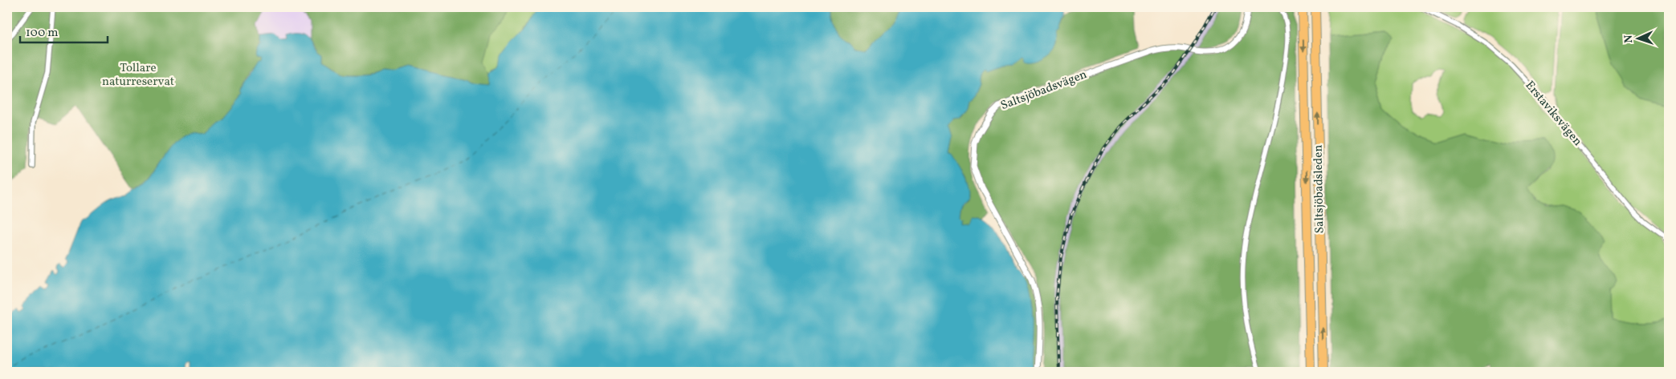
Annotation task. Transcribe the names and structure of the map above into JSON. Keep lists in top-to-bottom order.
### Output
{
  "streets": {
    "highway": ["Saltsjöbadsleden"],
    "street": ["Saltsjöbadsvägen", "Erstaviksvägen"]
  },
  "parks": ["Tollare naturreservat"],
  "scale_bar": "100 m",
  "north": "left"
}
